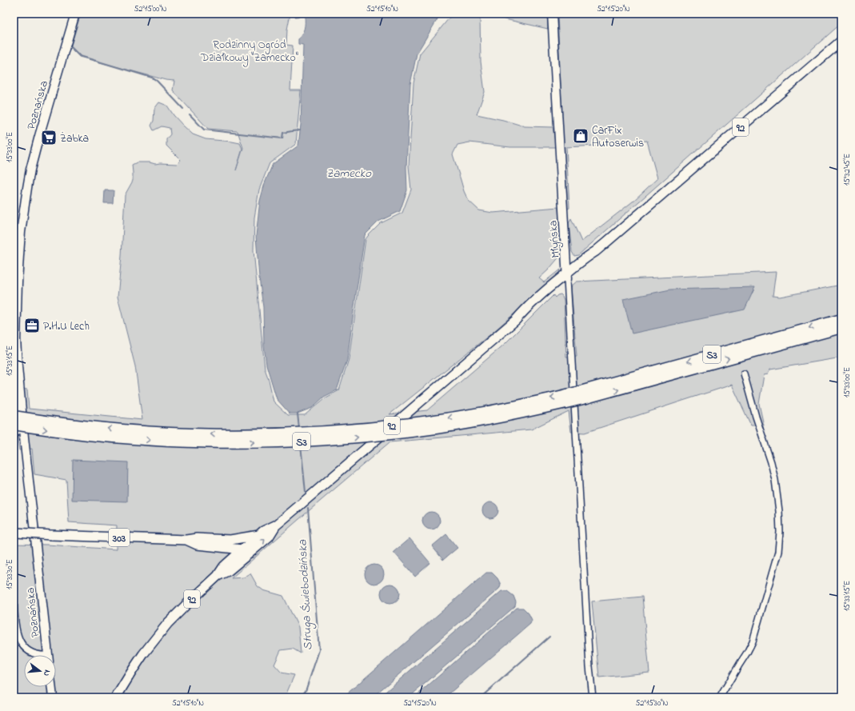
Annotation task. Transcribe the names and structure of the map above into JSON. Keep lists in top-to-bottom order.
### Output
{
  "streets": {
    "highway": ["S3"],
    "main road": ["92", "303"],
    "street": ["Poznańska", "Młyńska"]
  },
  "crossings": [
    ["Poznańska", "S3"],
    ["92", "Młyńska"],
    ["92", "303"]
  ],
  "water": ["Zamecko", "Struga Świebodzińska"],
  "parks": ["Rodzinny Ogród Działkowy \"Zamecko\""],
  "places": {
    "shop": ["CarFix Autoserwis"],
    "supermarket": ["Żabka"],
    "office": ["P.H.U Lech"]
  },
  "north": "right",
  "coordinates": [
    "52°15'00\"N",
    "52°15'10\"N",
    "52°15'20\"N",
    "15°33'00\"E",
    "15°32'45\"E",
    "15°33'15\"E",
    "15°33'30\"E",
    "52°15'30\"N"
  ]
}
